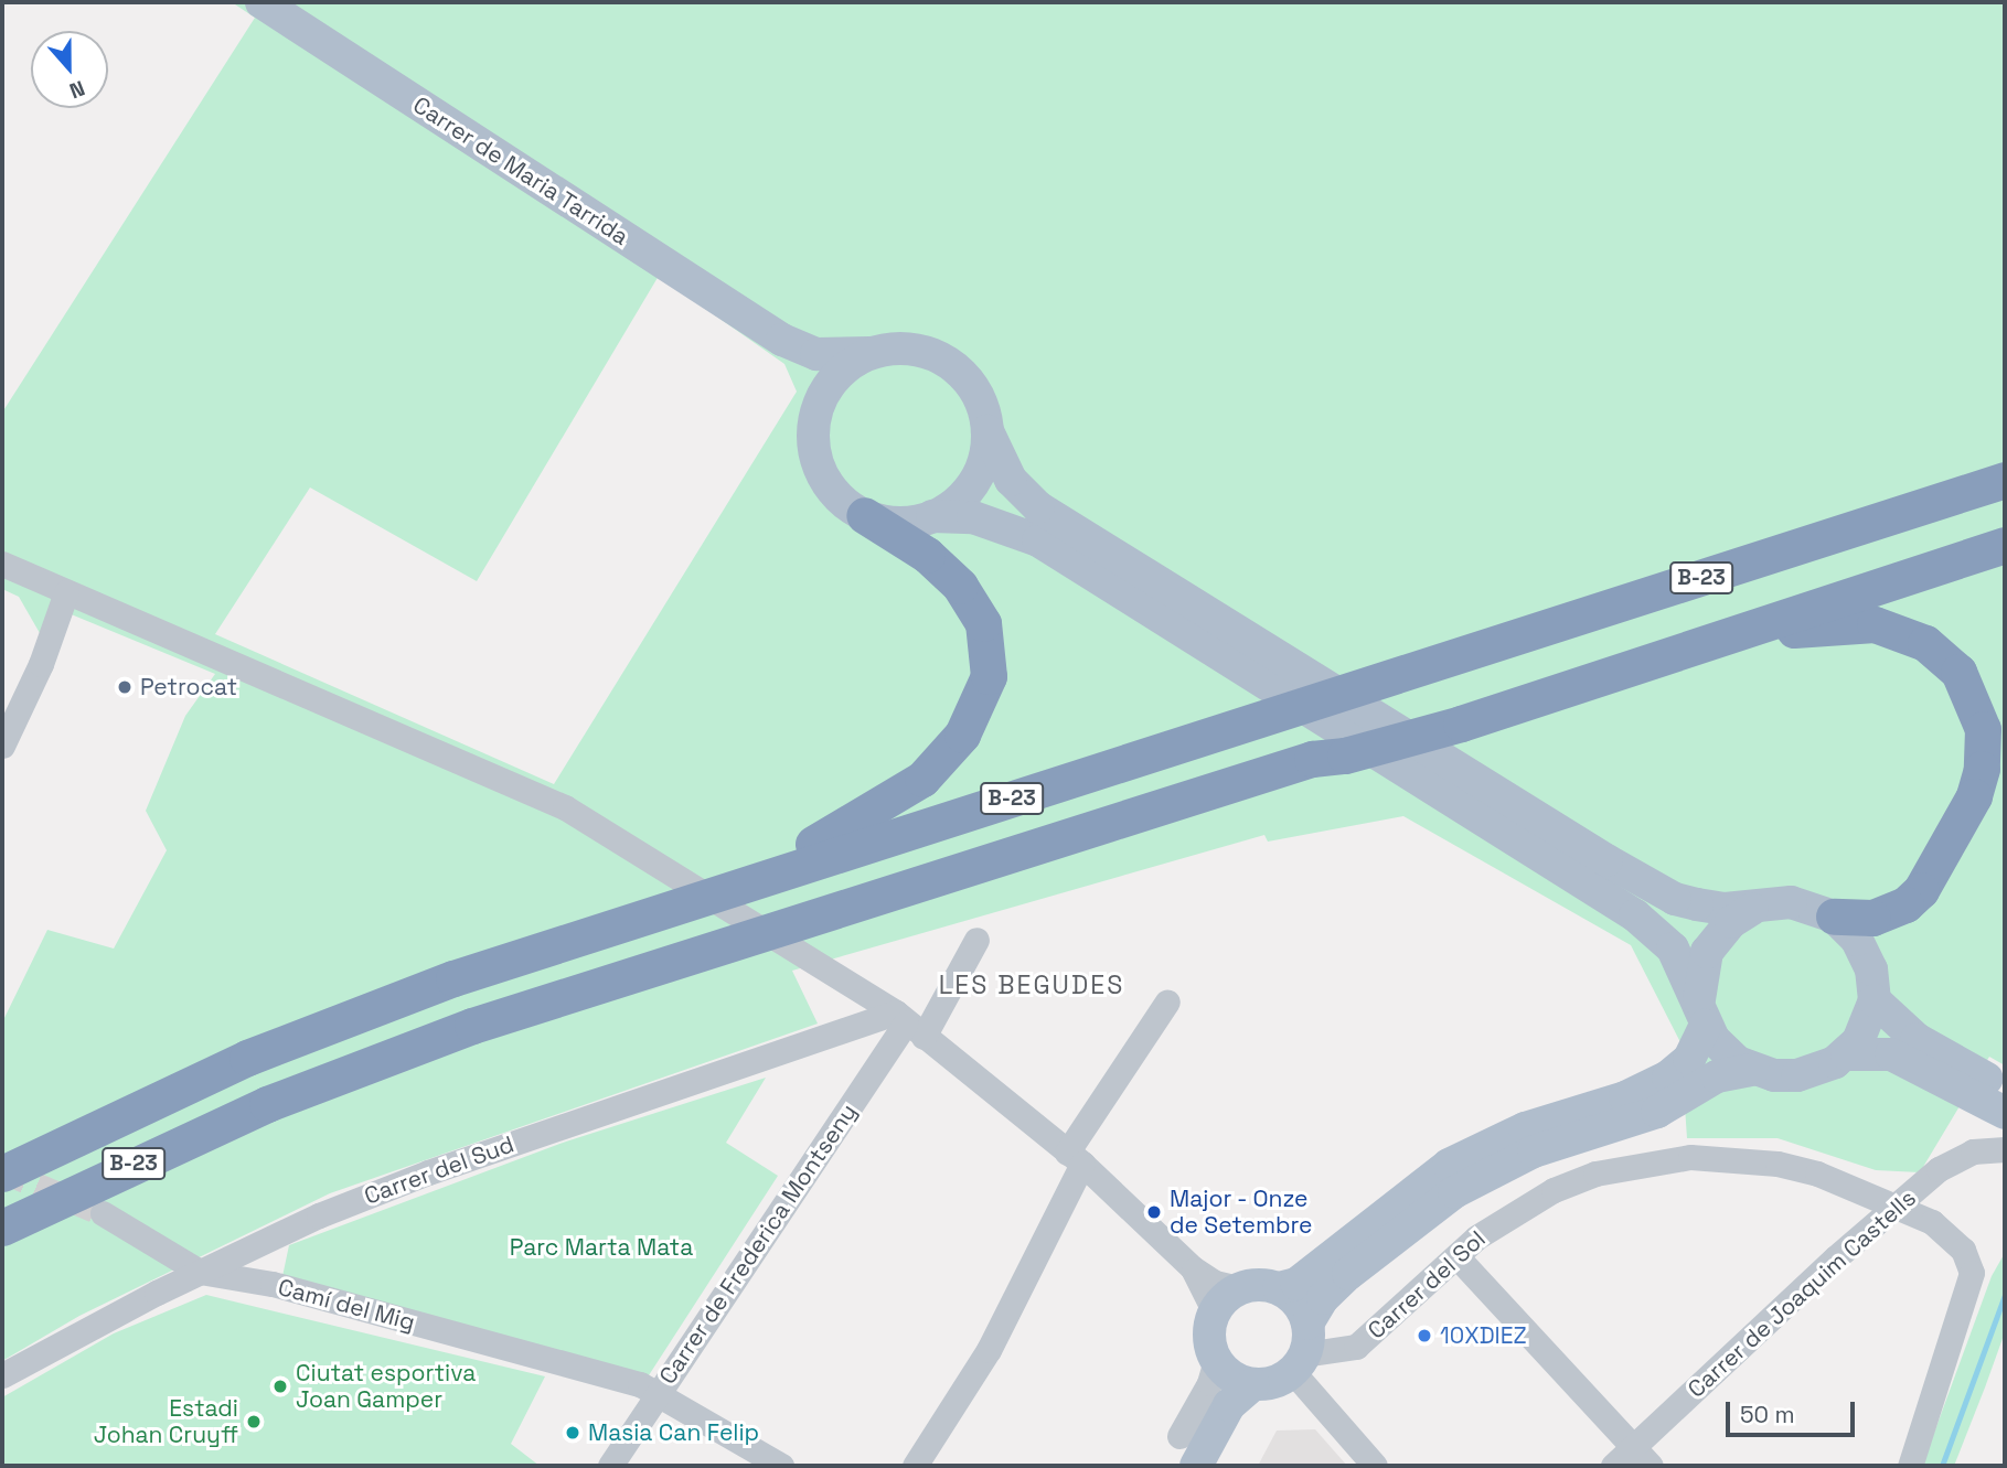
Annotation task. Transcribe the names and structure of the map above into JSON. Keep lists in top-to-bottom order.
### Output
{
  "streets": {
    "highway": ["B-23"],
    "main road": ["Carrer de Maria Tarrida"],
    "street": [
      "Carrer del Sud",
      "Carrer de Frederica Montseny",
      "Carrer del Sol",
      "Carrer de Joaquim Castells",
      "Camí del Mig"
    ]
  },
  "crossings": [
    ["Carrer del Sud", "Carrer de Frederica Montseny"],
    ["Carrer del Sud", "Camí del Mig"],
    ["Carrer de Frederica Montseny", "Camí del Mig"],
    ["Carrer del Sol", "Carrer de Joaquim Castells"]
  ],
  "districts": ["LES BEGUDES"],
  "parks": ["Parc Marta Mata"],
  "places": [
    "Petrocat",
    "Major - Onze de Setembre",
    "10XDIEZ",
    "Ciutat esportiva Joan Gamper",
    "Estadi Johan Cruyff",
    "Masia Can Felip"
  ],
  "scale_bar": "50 m",
  "north": "bottom"
}
